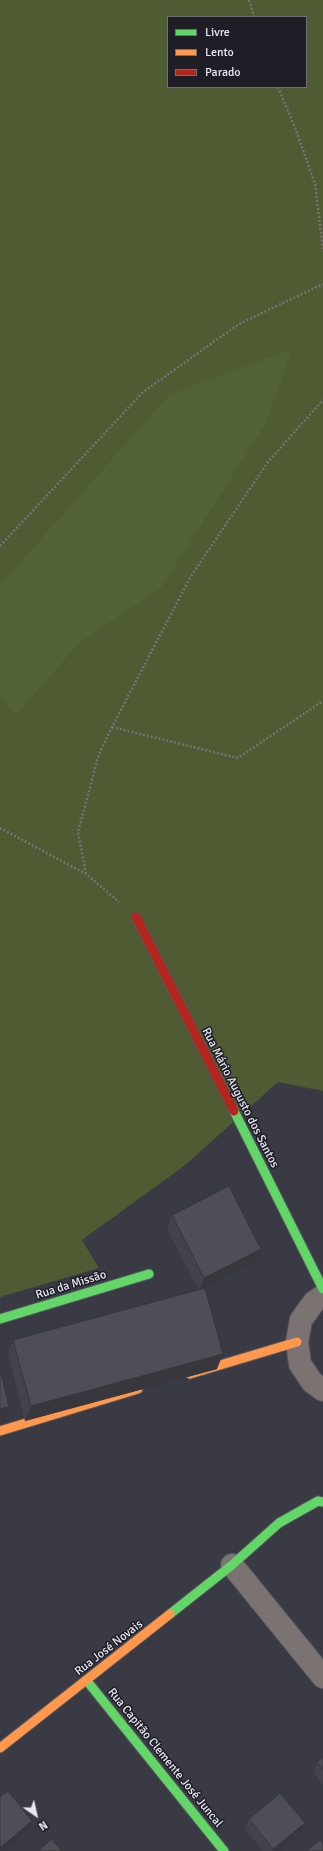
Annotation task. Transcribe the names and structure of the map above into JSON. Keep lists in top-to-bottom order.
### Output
{
  "streets": {
    "street": [
      "Rua Mário Augusto dos Santos",
      "Rua da Missão",
      "Rua José Novais",
      "Rua Capitão Clemente José Juncal"
    ]
  },
  "crossings": [
    ["Rua José Novais", "Rua Capitão Clemente José Juncal"]
  ],
  "legend": ["Livre", "Lento", "Parado"],
  "north": "bottom right"
}
